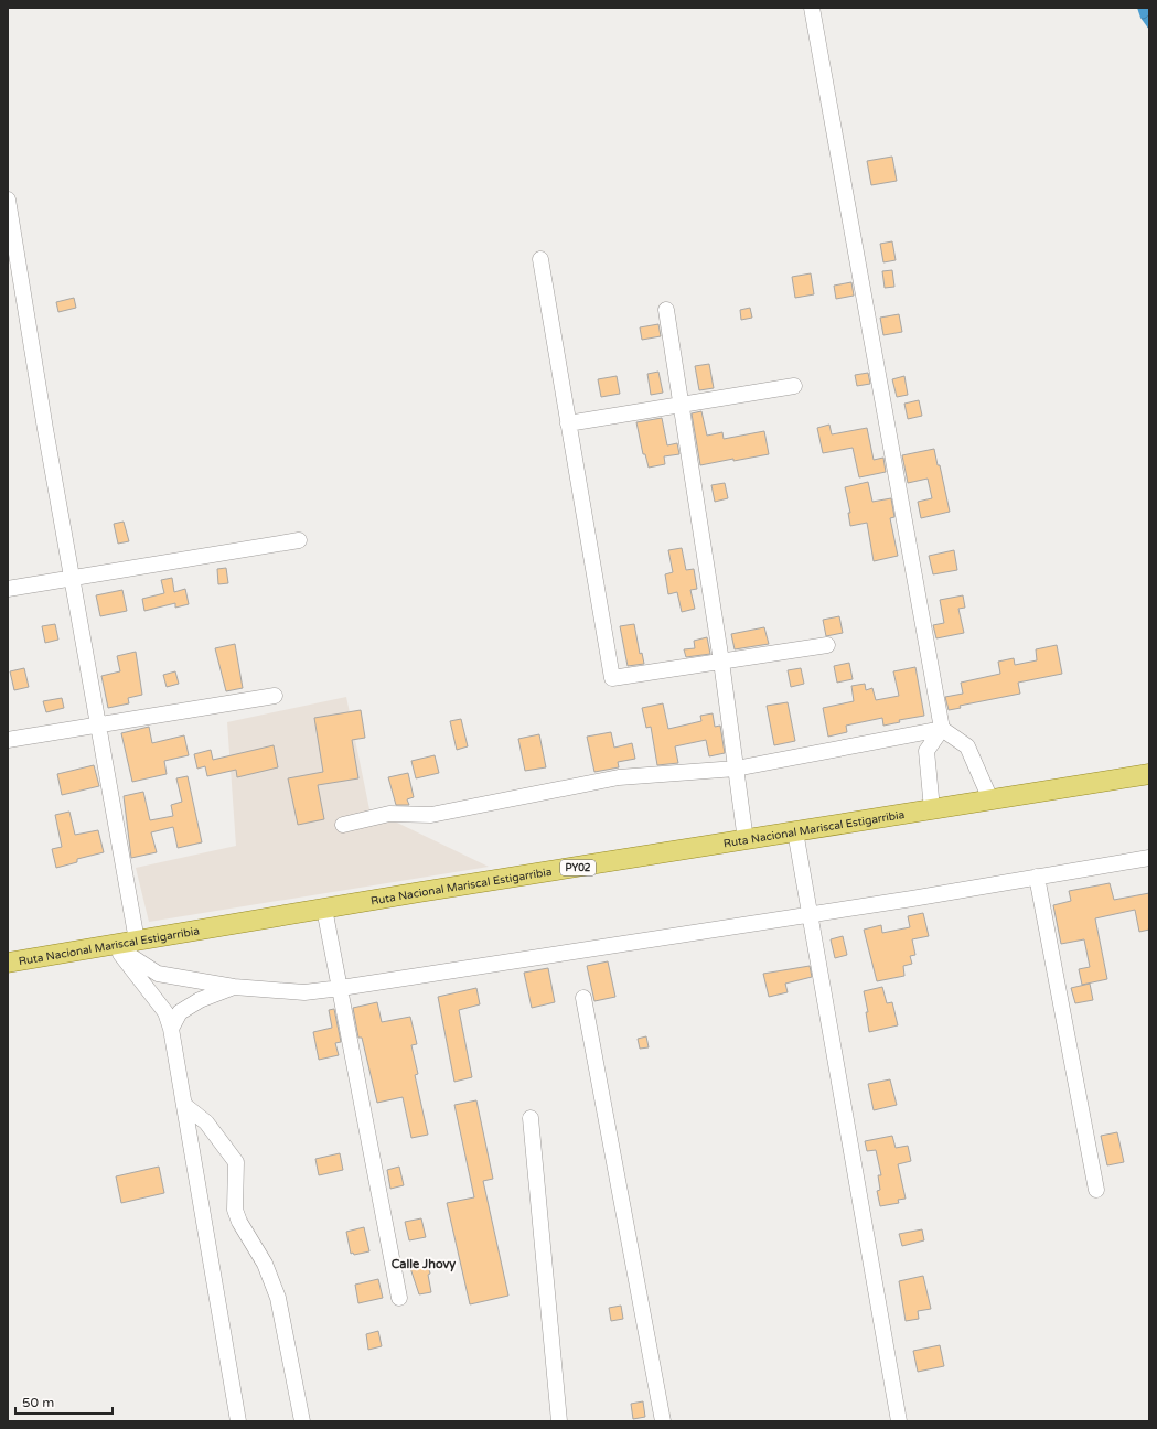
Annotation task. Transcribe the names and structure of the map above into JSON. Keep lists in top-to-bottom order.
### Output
{
  "streets": {
    "main road": ["Ruta Nacional Mariscal Estigarribia", "PY02"]
  },
  "districts": ["Calle Jhovy"],
  "scale_bar": "50 m"
}
